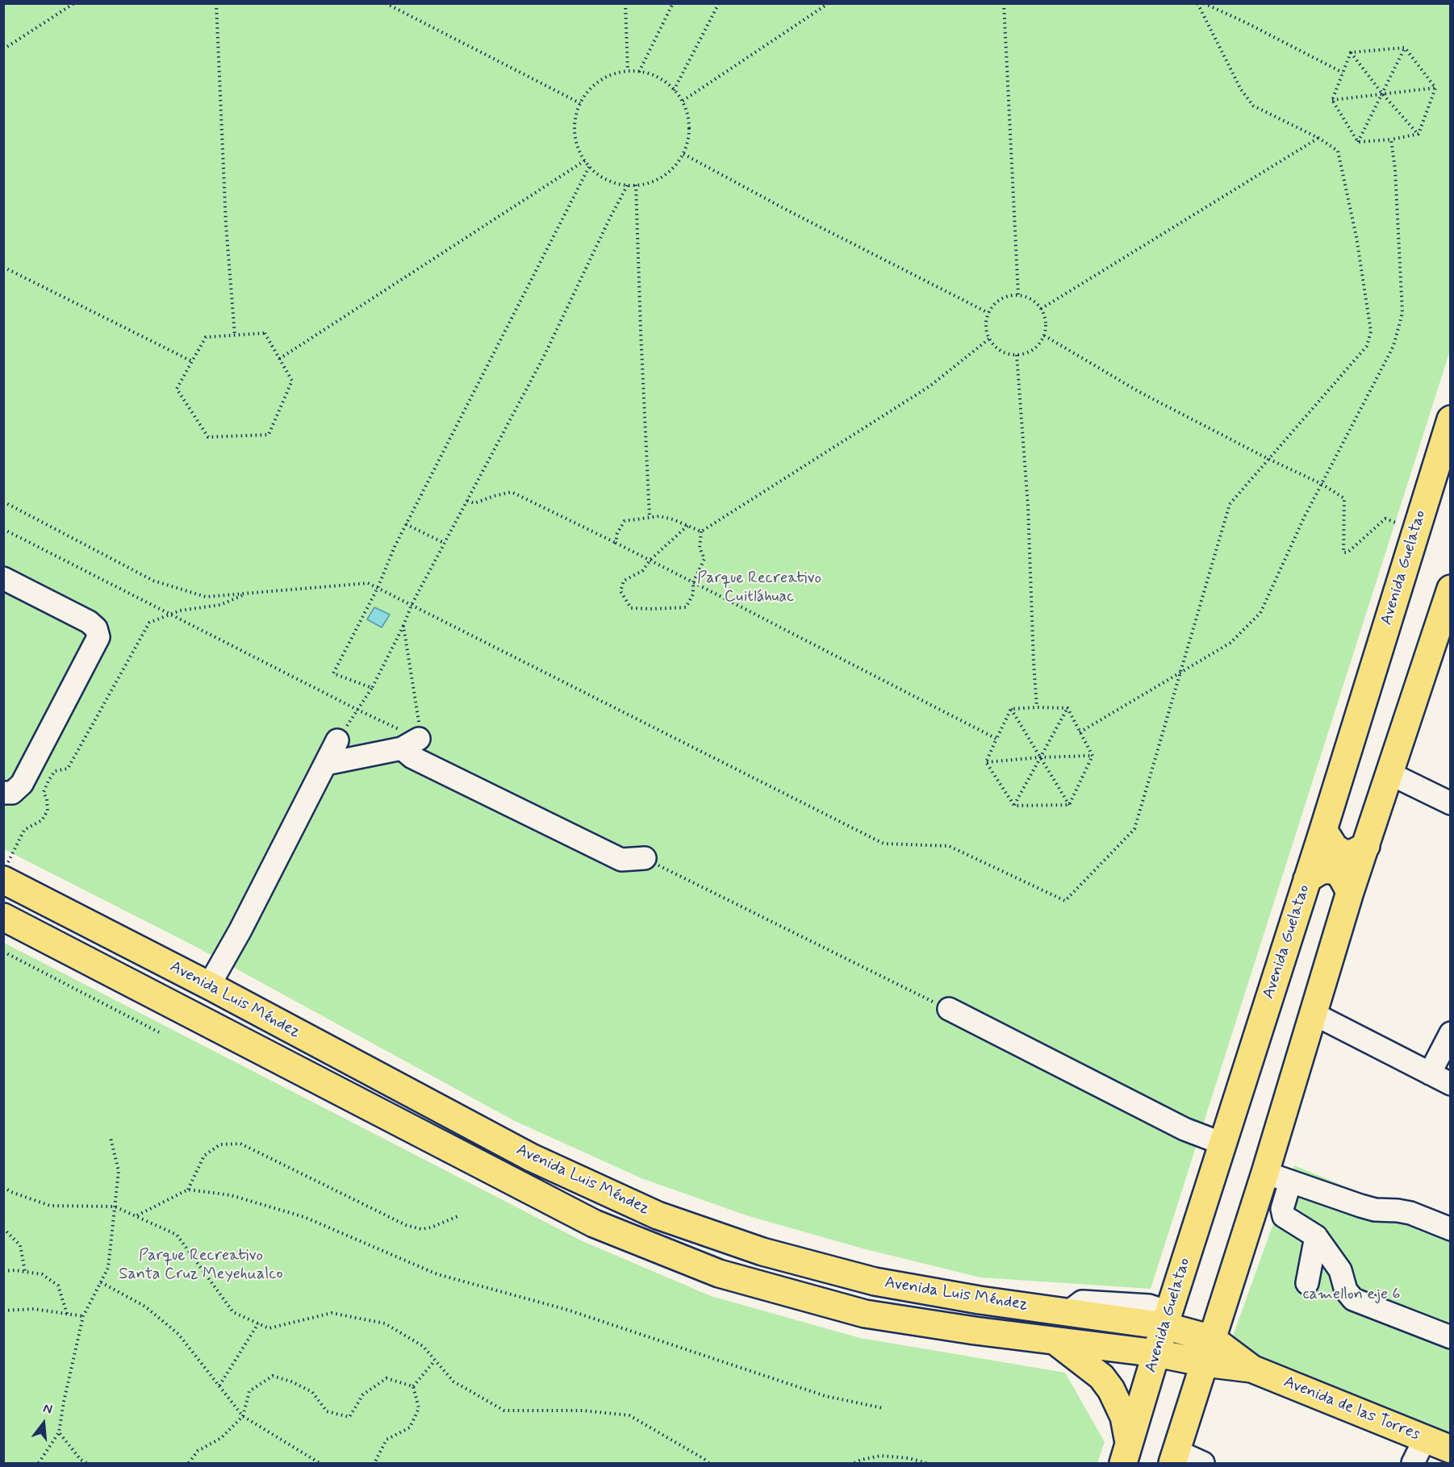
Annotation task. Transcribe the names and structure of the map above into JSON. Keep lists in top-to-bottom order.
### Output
{
  "streets": {
    "main road": ["Avenida Guelatao", "Avenida Luis Méndez", "Avenida de las Torres"]
  },
  "crossings": [
    ["Avenida Guelatao", "Avenida Luis Méndez"],
    ["Avenida Luis Méndez", "Avenida de las Torres"]
  ],
  "parks": ["Parque Recreativo Cuitláhuac", "Parque Recreativo Santa Cruz Meyehualco", "camellon eje 6"],
  "north": "top"
}
